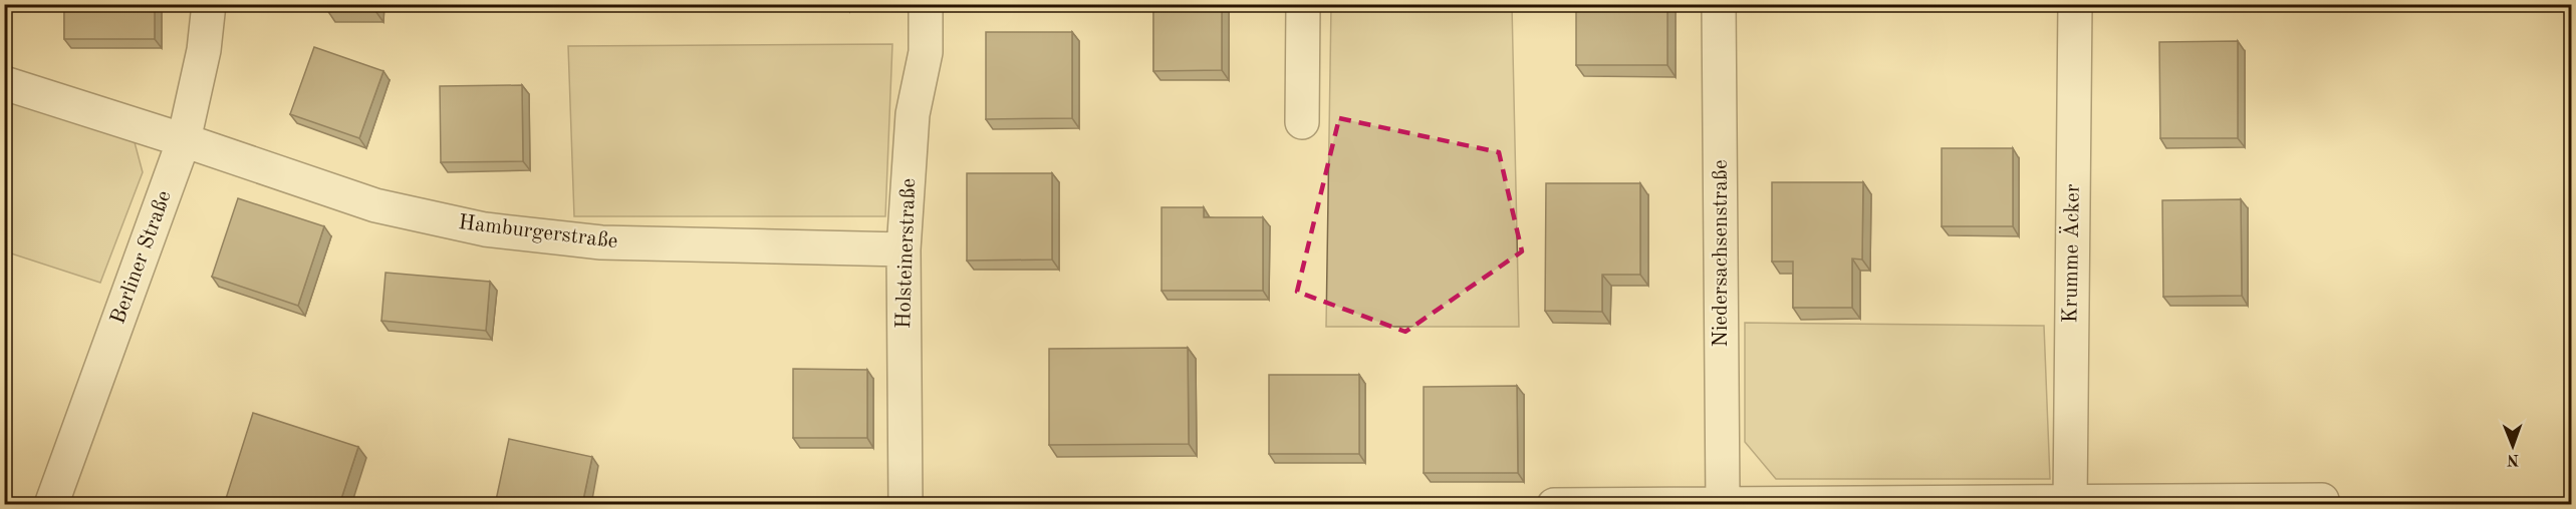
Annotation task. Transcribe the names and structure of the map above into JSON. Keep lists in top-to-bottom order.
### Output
{
  "streets": {
    "street": [
      "Hamburgerstraße",
      "Holsteinerstraße",
      "Niedersachsenstraße",
      "Krumme Äcker",
      "Berliner Straße"
    ]
  },
  "crossings": [
    ["Hamburgerstraße", "Holsteinerstraße"],
    ["Hamburgerstraße", "Berliner Straße"]
  ],
  "north": "bottom"
}
